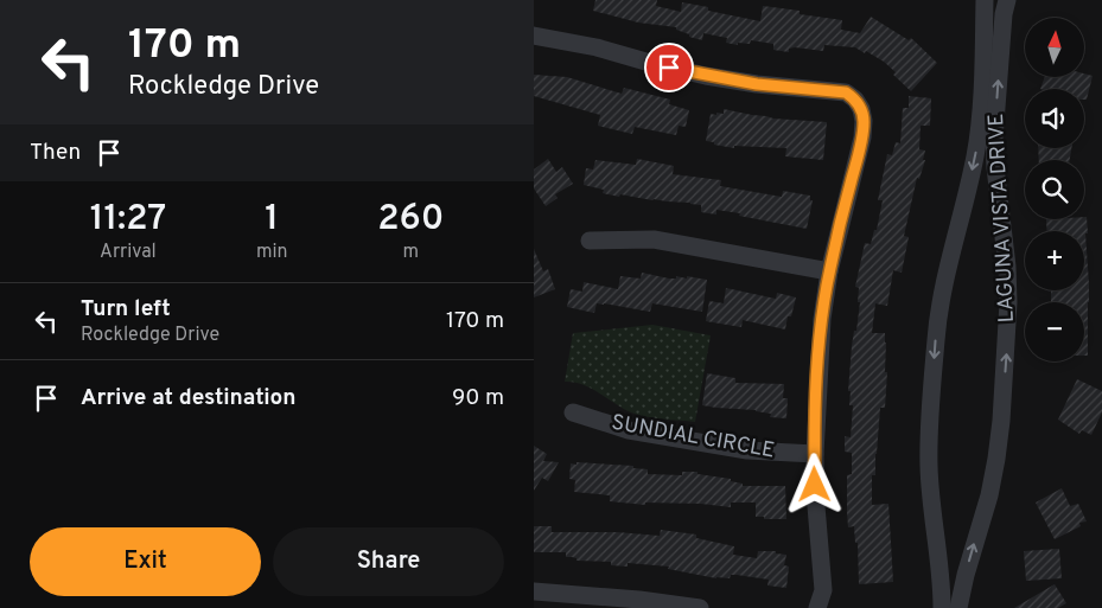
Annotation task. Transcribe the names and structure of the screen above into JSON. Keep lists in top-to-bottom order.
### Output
{
  "streets": {
    "street": ["LAGUNA VISTA DRIVE", "SUNDIAL CIRCLE"]
  },
  "north": "top",
  "page": {
    "turn": ["170 m", "Rockledge Drive"],
    "map_buttons": ["+", "−"],
    "then": "Then",
    "eta": [
      "11:27",
      "Arrival",
      "1",
      "min",
      "260",
      "m"
    ],
    "list": [
      {
        "name": "Turn left",
        "note": "Rockledge Drive",
        "value": "170 m"
      },
      {
        "name": "Arrive at destination",
        "value": "90 m"
      }
    ],
    "buttons": ["Exit", "Share"]
  }
}
